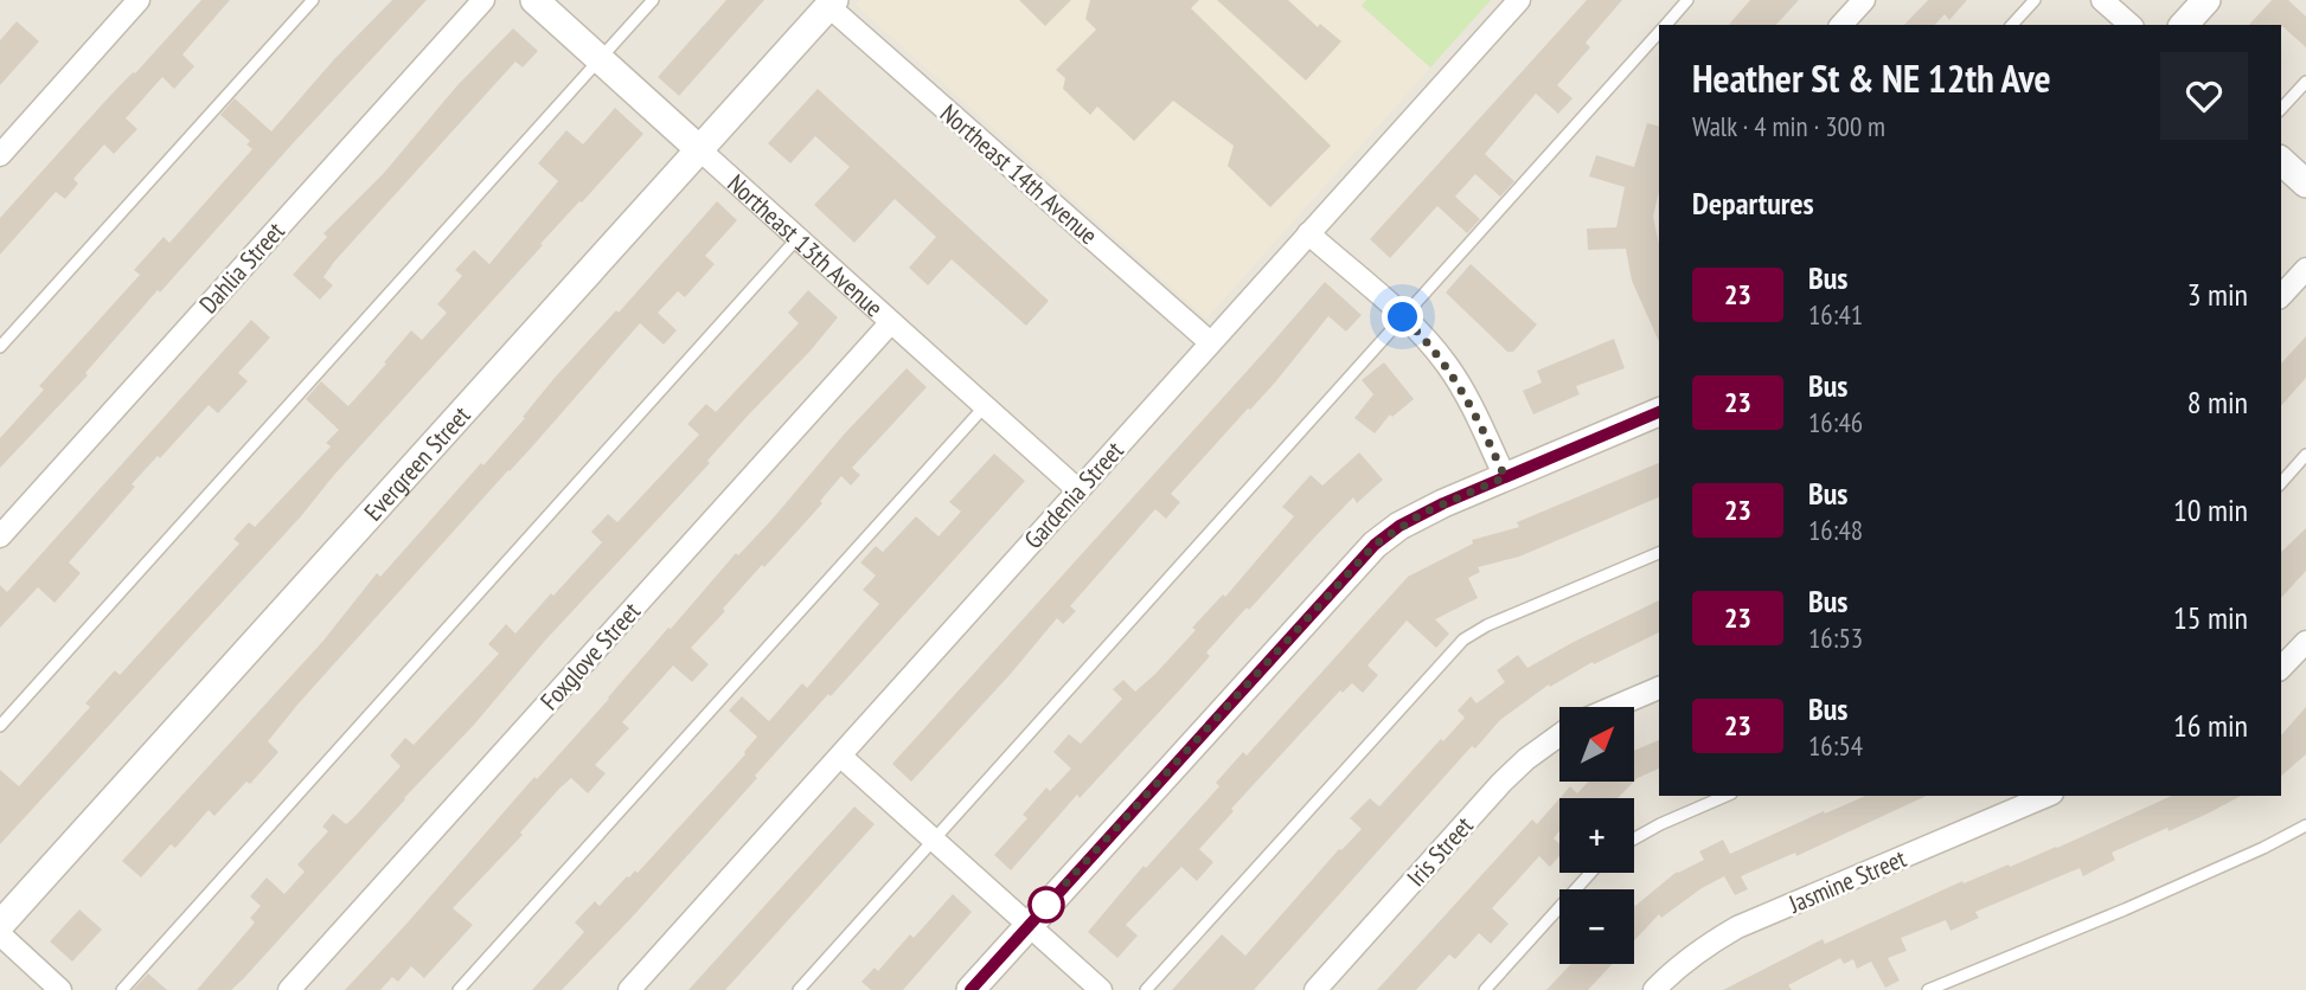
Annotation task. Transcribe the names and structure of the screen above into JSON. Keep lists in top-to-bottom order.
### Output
{
  "streets": {
    "street": [
      "Northeast 14th Avenue",
      "Northeast 13th Avenue",
      "Dahlia Street",
      "Evergreen Street",
      "Gardenia Street",
      "Foxglove Street",
      "Iris Street",
      "Jasmine Street"
    ]
  },
  "crossings": [
    ["Northeast 14th Avenue", "Evergreen Street"],
    ["Northeast 14th Avenue", "Gardenia Street"],
    ["Northeast 13th Avenue", "Evergreen Street"],
    ["Northeast 13th Avenue", "Gardenia Street"],
    ["Northeast 13th Avenue", "Foxglove Street"]
  ],
  "lines": ["bus line 23"],
  "north": "top right",
  "page": {
    "heading": [
      ["Heather St & NE 12th Ave", "Walk · 4 min · 300 m"],
      "Departures"
    ],
    "list": [
      {
        "mark": "23",
        "name": "Bus",
        "note": "16:41",
        "value": "3 min"
      },
      {
        "mark": "23",
        "name": "Bus",
        "note": "16:46",
        "value": "8 min"
      },
      {
        "mark": "23",
        "name": "Bus",
        "note": "16:48",
        "value": "10 min"
      },
      {
        "mark": "23",
        "name": "Bus",
        "note": "16:53",
        "value": "15 min"
      },
      {
        "mark": "23",
        "name": "Bus",
        "note": "16:54",
        "value": "16 min"
      }
    ],
    "map_buttons": ["+", "−"]
  }
}
